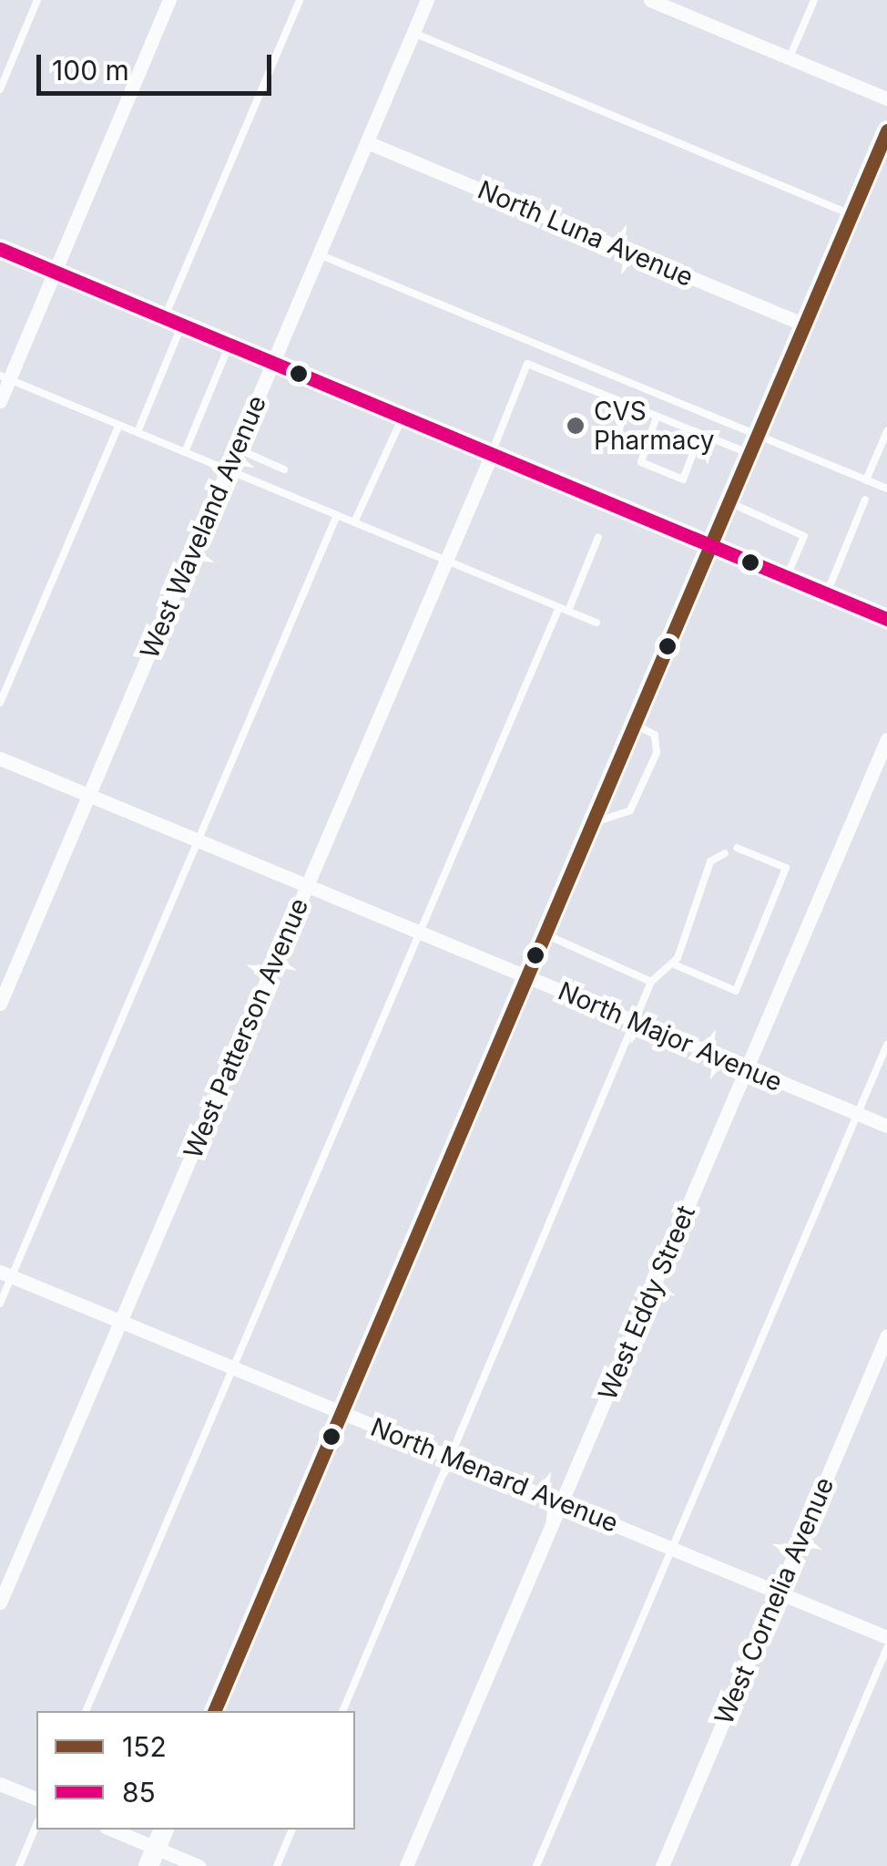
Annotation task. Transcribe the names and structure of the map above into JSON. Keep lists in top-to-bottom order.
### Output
{
  "streets": {
    "street": [
      "North Luna Avenue",
      "West Waveland Avenue",
      "West Patterson Avenue",
      "North Major Avenue",
      "West Eddy Street",
      "North Menard Avenue",
      "West Cornelia Avenue"
    ]
  },
  "crossings": [
    ["North Luna Avenue", "West Waveland Avenue"],
    ["West Waveland Avenue", "North Major Avenue"],
    ["West Patterson Avenue", "North Major Avenue"],
    ["West Patterson Avenue", "North Menard Avenue"],
    ["North Major Avenue", "West Eddy Street"],
    ["West Eddy Street", "North Menard Avenue"],
    ["North Menard Avenue", "West Cornelia Avenue"]
  ],
  "places": ["CVS Pharmacy"],
  "lines": ["transit line 152", "transit line 85"],
  "legend": ["152", "85"],
  "scale_bar": "100 m"
}
